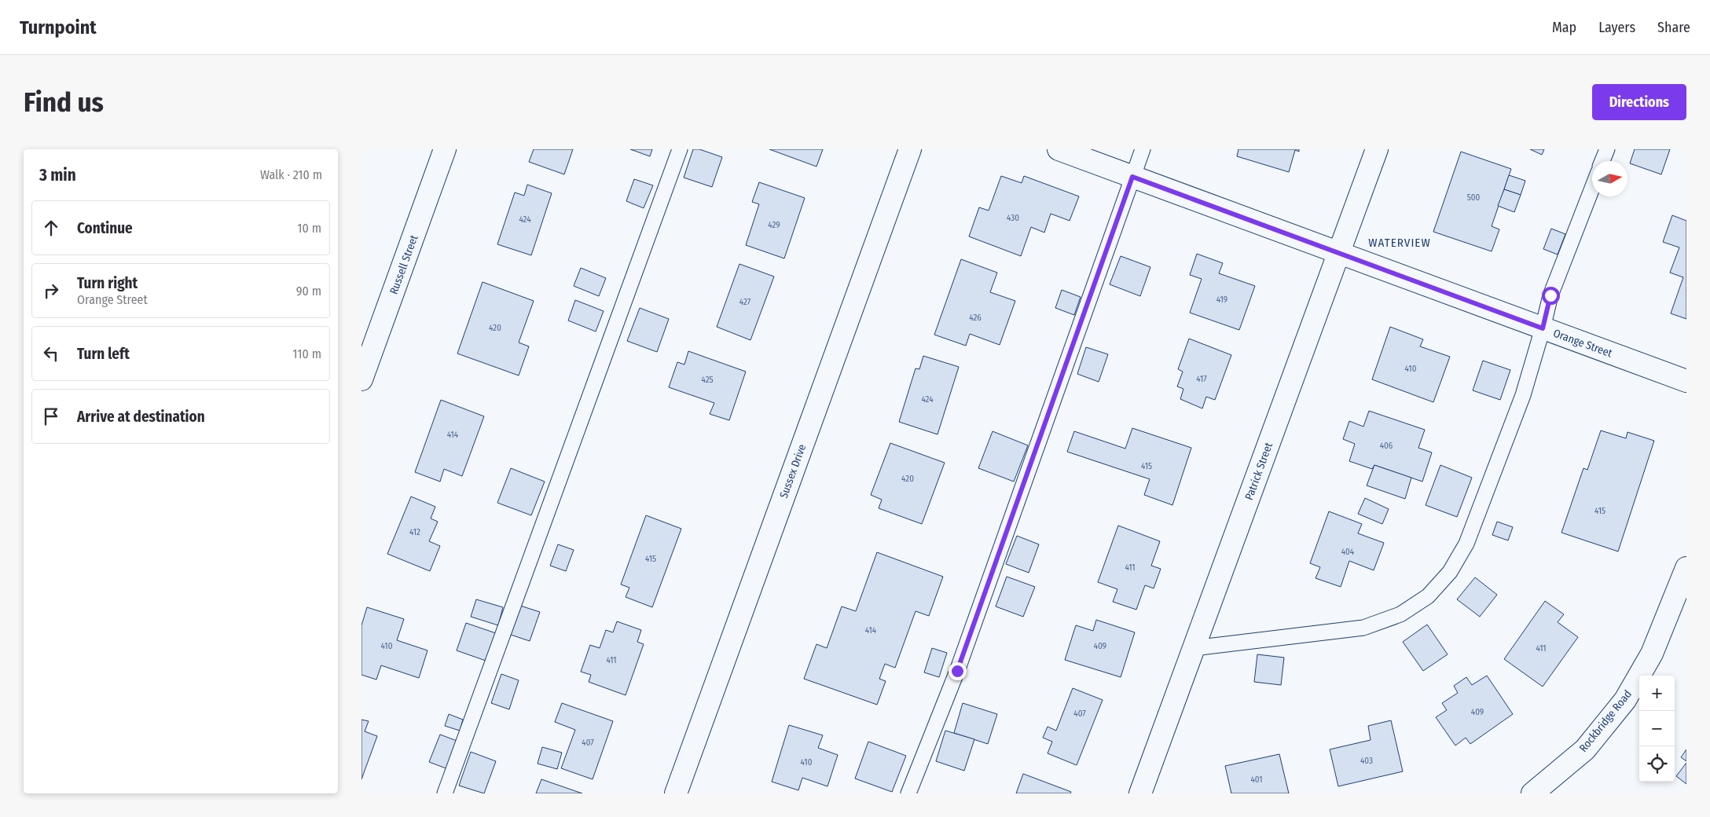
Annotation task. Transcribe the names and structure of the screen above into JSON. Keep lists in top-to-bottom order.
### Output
{
  "streets": {
    "street": [
      "Russell Street",
      "Orange Street",
      "Sussex Drive",
      "Patrick Street",
      "Rockbridge Road"
    ]
  },
  "crossings": [
    ["Orange Street", "Patrick Street"]
  ],
  "districts": ["WATERVIEW"],
  "house_numbers": [
    "500",
    "430",
    "424",
    "429",
    "419",
    "427",
    "426",
    "420",
    "410",
    "417",
    "425",
    "424",
    "414",
    "406",
    "415",
    "420",
    "415",
    "412",
    "404",
    "415",
    "411",
    "414",
    "410",
    "409",
    "411",
    "411",
    "409",
    "407",
    "407",
    "403",
    "410",
    "401"
  ],
  "north": "right",
  "page": {
    "header": "Turnpoint",
    "nav": ["Map", "Layers", "Share"],
    "buttons": "Directions",
    "title": "Find us",
    "heading": ["3 min", "Walk · 210 m"],
    "list": [
      ["Continue", "10 m"],
      ["Turn right", "Orange Street", "90 m"],
      ["Turn left", "110 m"],
      "Arrive at destination"
    ],
    "map_buttons": ["+", "−"]
  }
}
